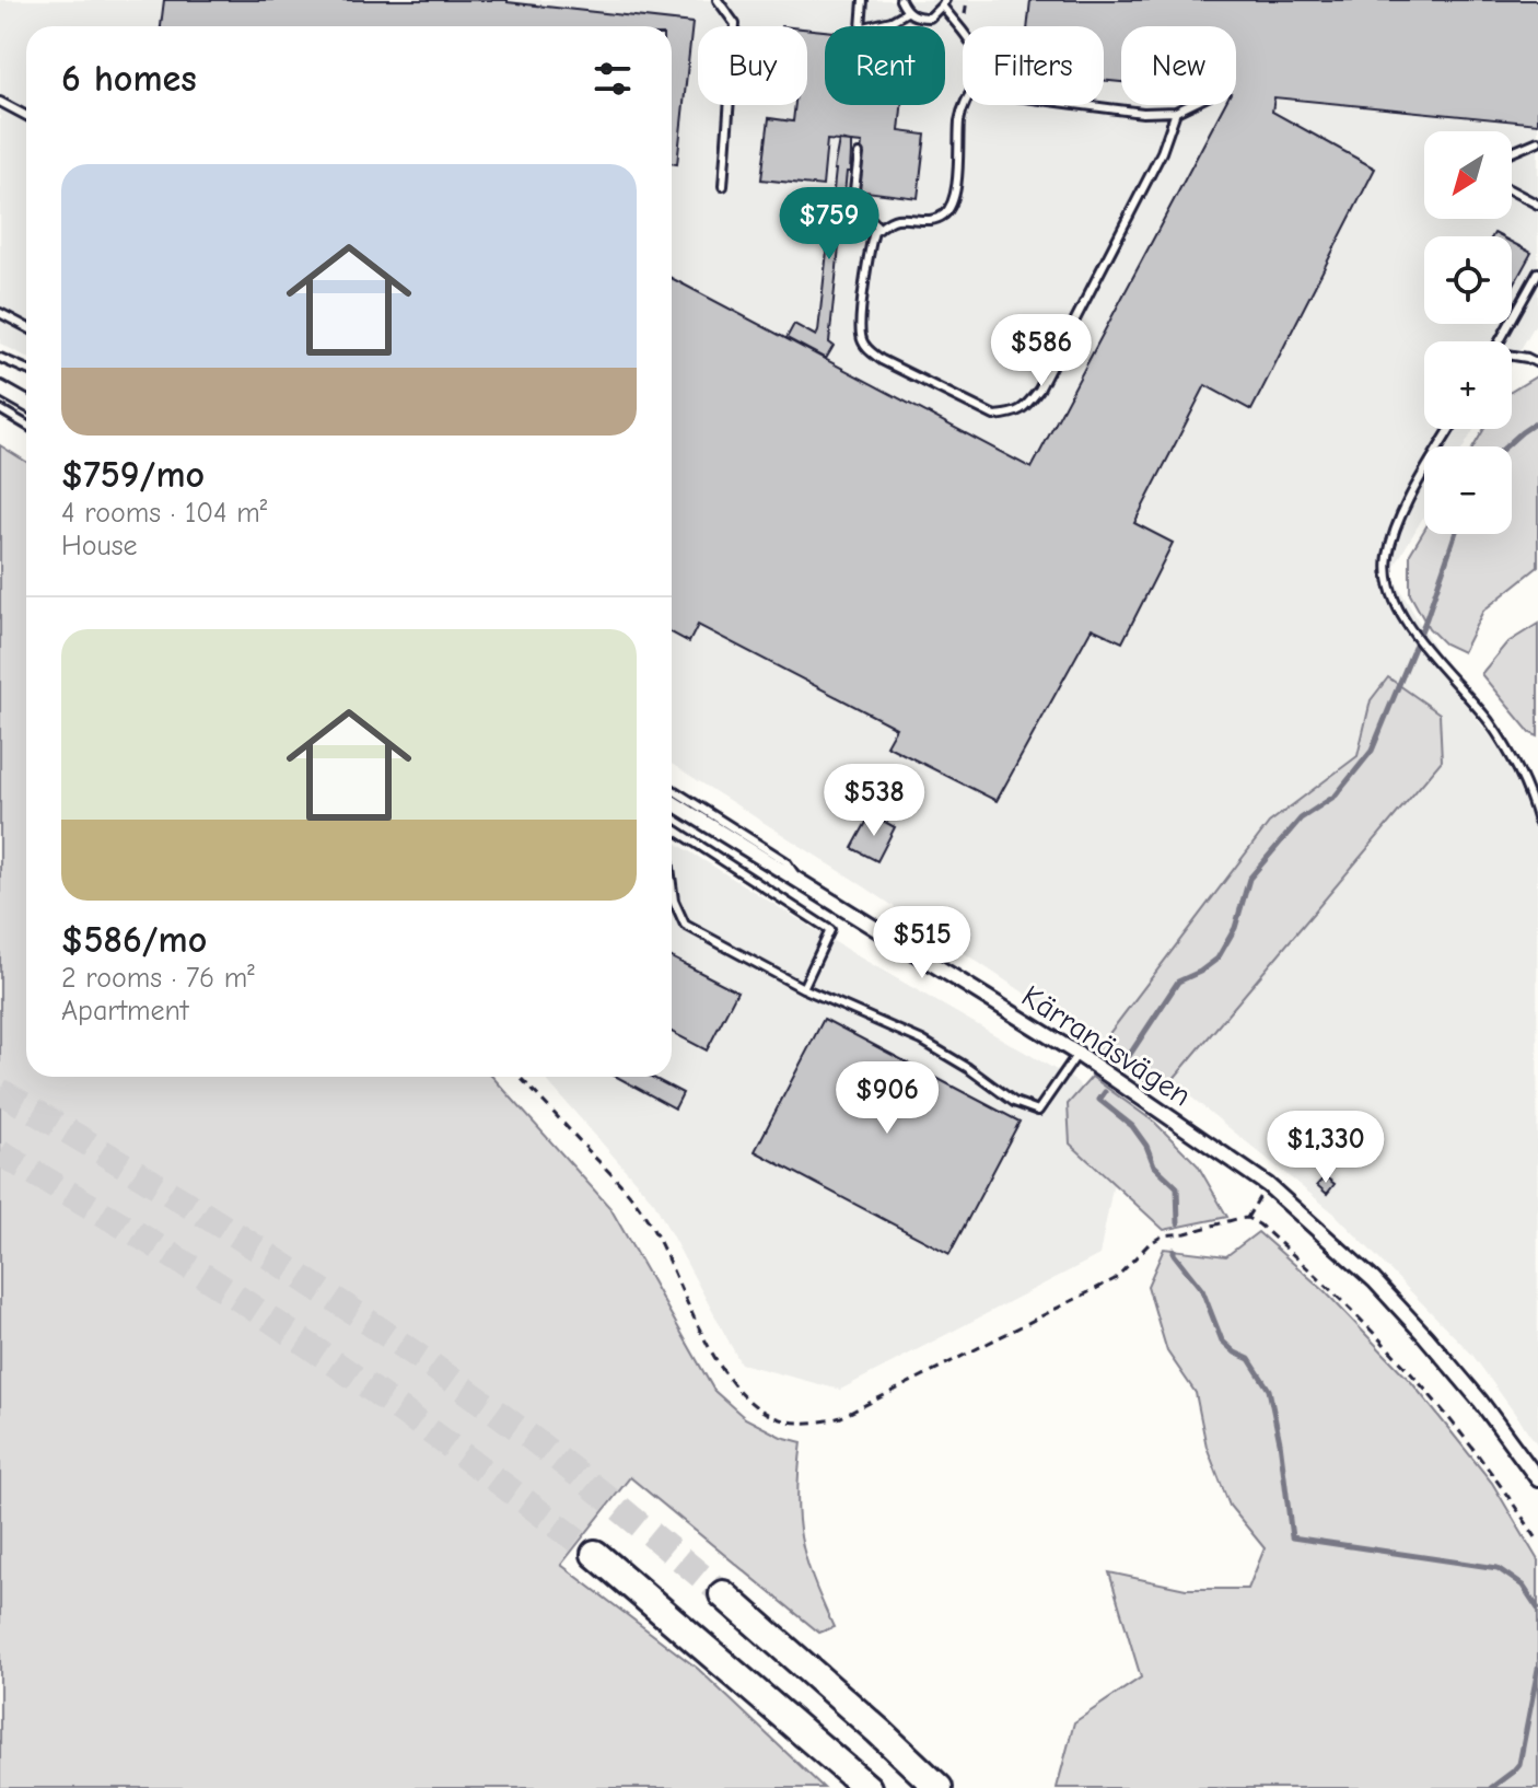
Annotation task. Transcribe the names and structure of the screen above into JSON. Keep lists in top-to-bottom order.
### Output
{
  "streets": {
    "street": ["Kärranäsvägen"]
  },
  "north": "bottom left",
  "page": {
    "chip": [
      "Buy",
      "Rent",
      "Filters",
      "New"
    ],
    "heading": "6 homes",
    "map_buttons": ["+", "−"],
    "list": [
      {
        "name": "$759/mo",
        "note": "4 rooms · 104 m² · House"
      },
      {
        "name": "$586/mo",
        "note": "2 rooms · 76 m² · Apartment"
      }
    ],
    "price": [
      "$759",
      "$586",
      "$538",
      "$515",
      "$906",
      "$1,330"
    ]
  }
}
